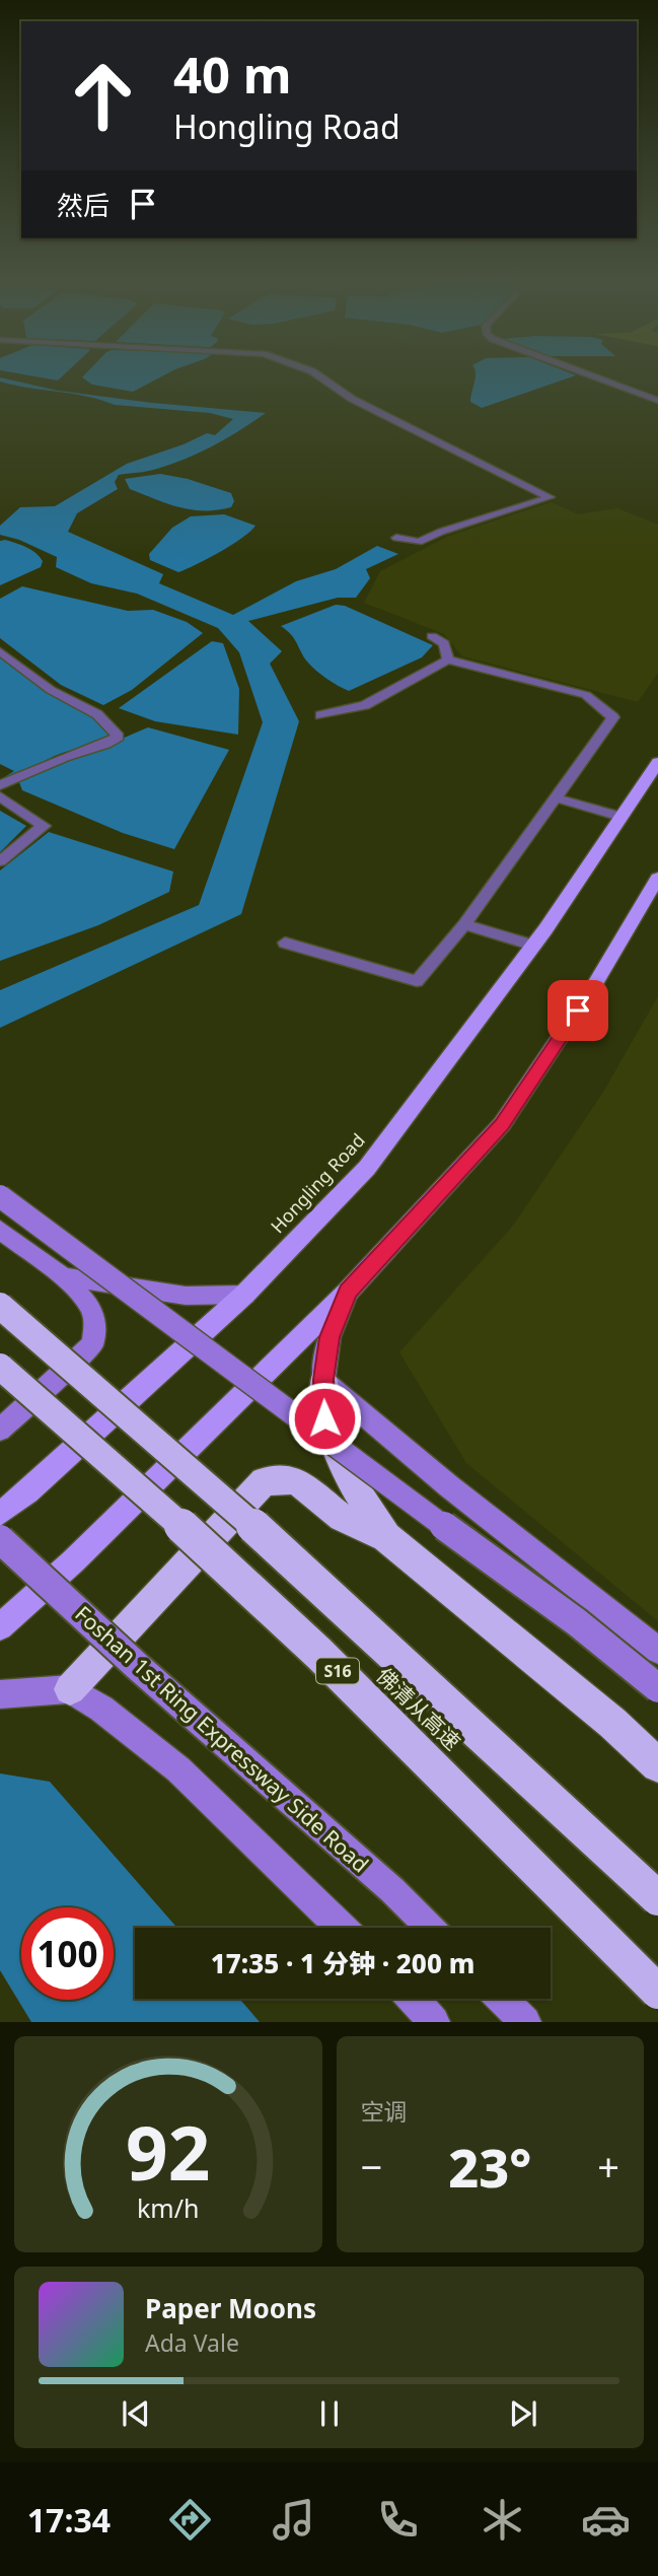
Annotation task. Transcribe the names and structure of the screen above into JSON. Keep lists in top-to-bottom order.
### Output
{
  "streets": {
    "highway": ["S16", "佛清从高速"],
    "main road": ["Hongling Road", "Foshan 1st Ring Expressway Side Road"]
  },
  "page": {
    "turn": ["40 m", "Hongling Road"],
    "then": "然后",
    "limit": "100",
    "trip": "17:35 · 1 分钟 · 200 m",
    "tile": "空调",
    "heat": ["−", "23°", "+"],
    "song": ["Paper Moons", "Ada Vale"],
    "tabs": "17:34",
    "gauge": ["92", "km/h"]
  }
}
